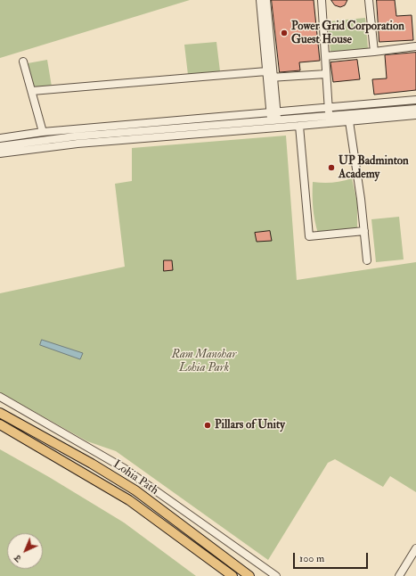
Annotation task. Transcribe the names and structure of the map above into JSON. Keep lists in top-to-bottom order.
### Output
{
  "streets": {
    "main road": ["Lohia Path"]
  },
  "parks": ["Ram Manohar Lohia Park"],
  "places": ["Power Grid Corporation Guest House", "UP Badminton Academy", "Pillars of Unity"],
  "scale_bar": "100 m",
  "north": "bottom left"
}
